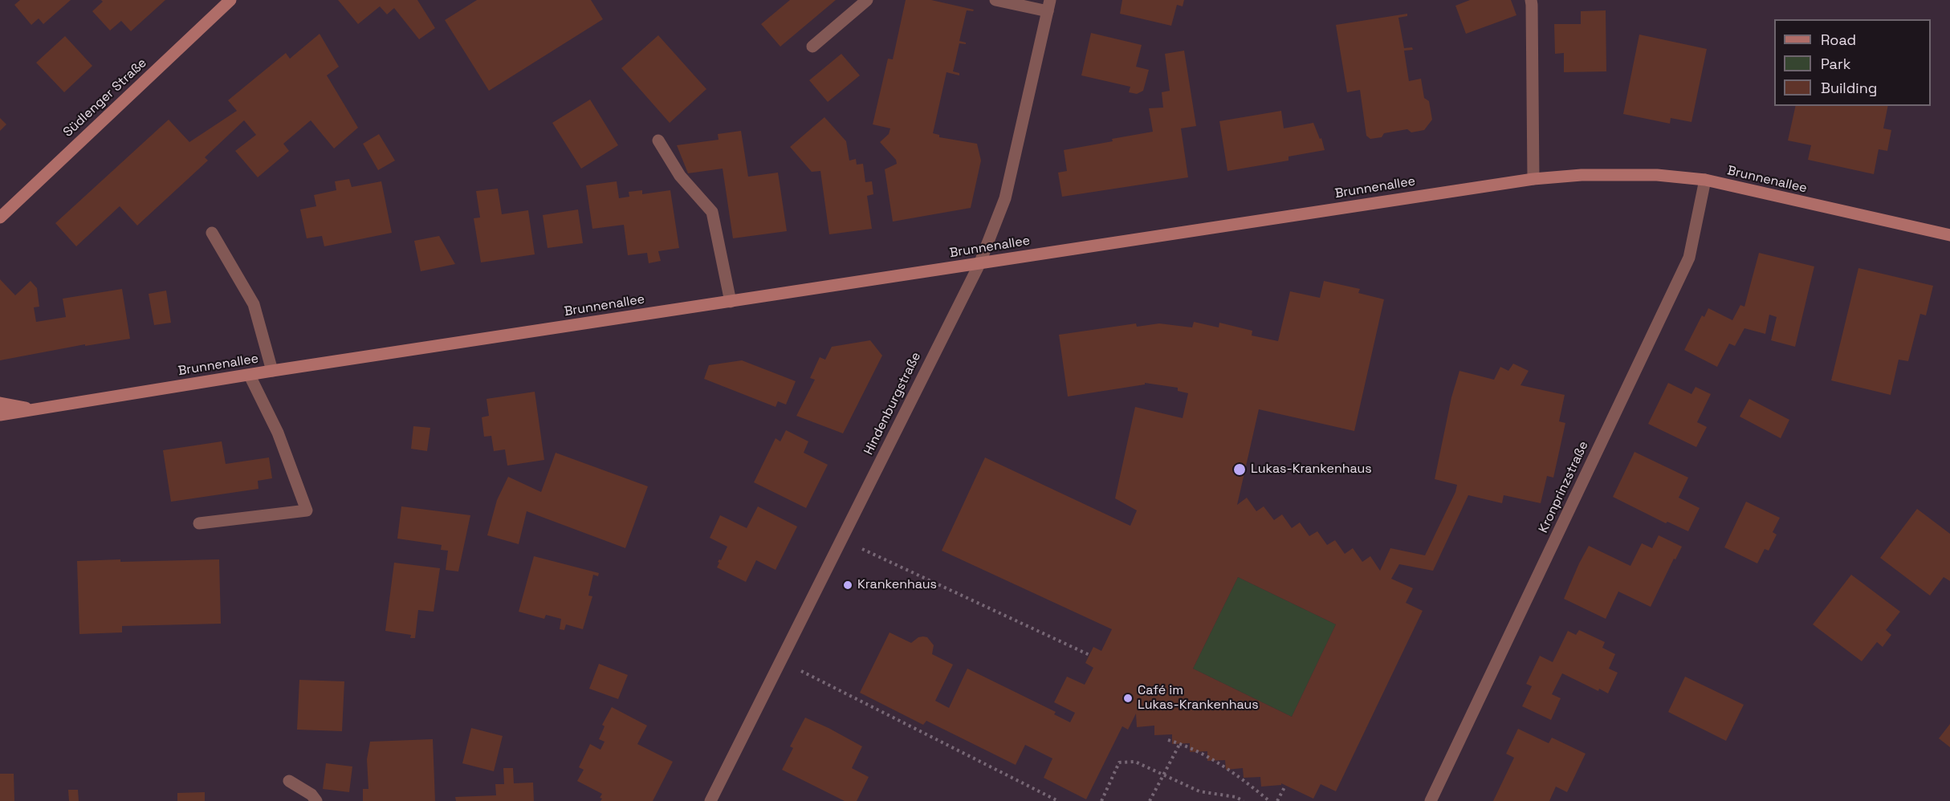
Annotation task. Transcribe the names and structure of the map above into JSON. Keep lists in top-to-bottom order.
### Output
{
  "streets": {
    "street": [
      "Südlenger Straße",
      "Brunnenallee",
      "Hindenburgstraße",
      "Kronprinzstraße"
    ]
  },
  "crossings": [
    ["Brunnenallee", "Hindenburgstraße"],
    ["Brunnenallee", "Kronprinzstraße"]
  ],
  "places": ["Lukas-Krankenhaus", "Krankenhaus", "Café im Lukas-Krankenhaus"],
  "legend": ["Road", "Park", "Building"]
}
